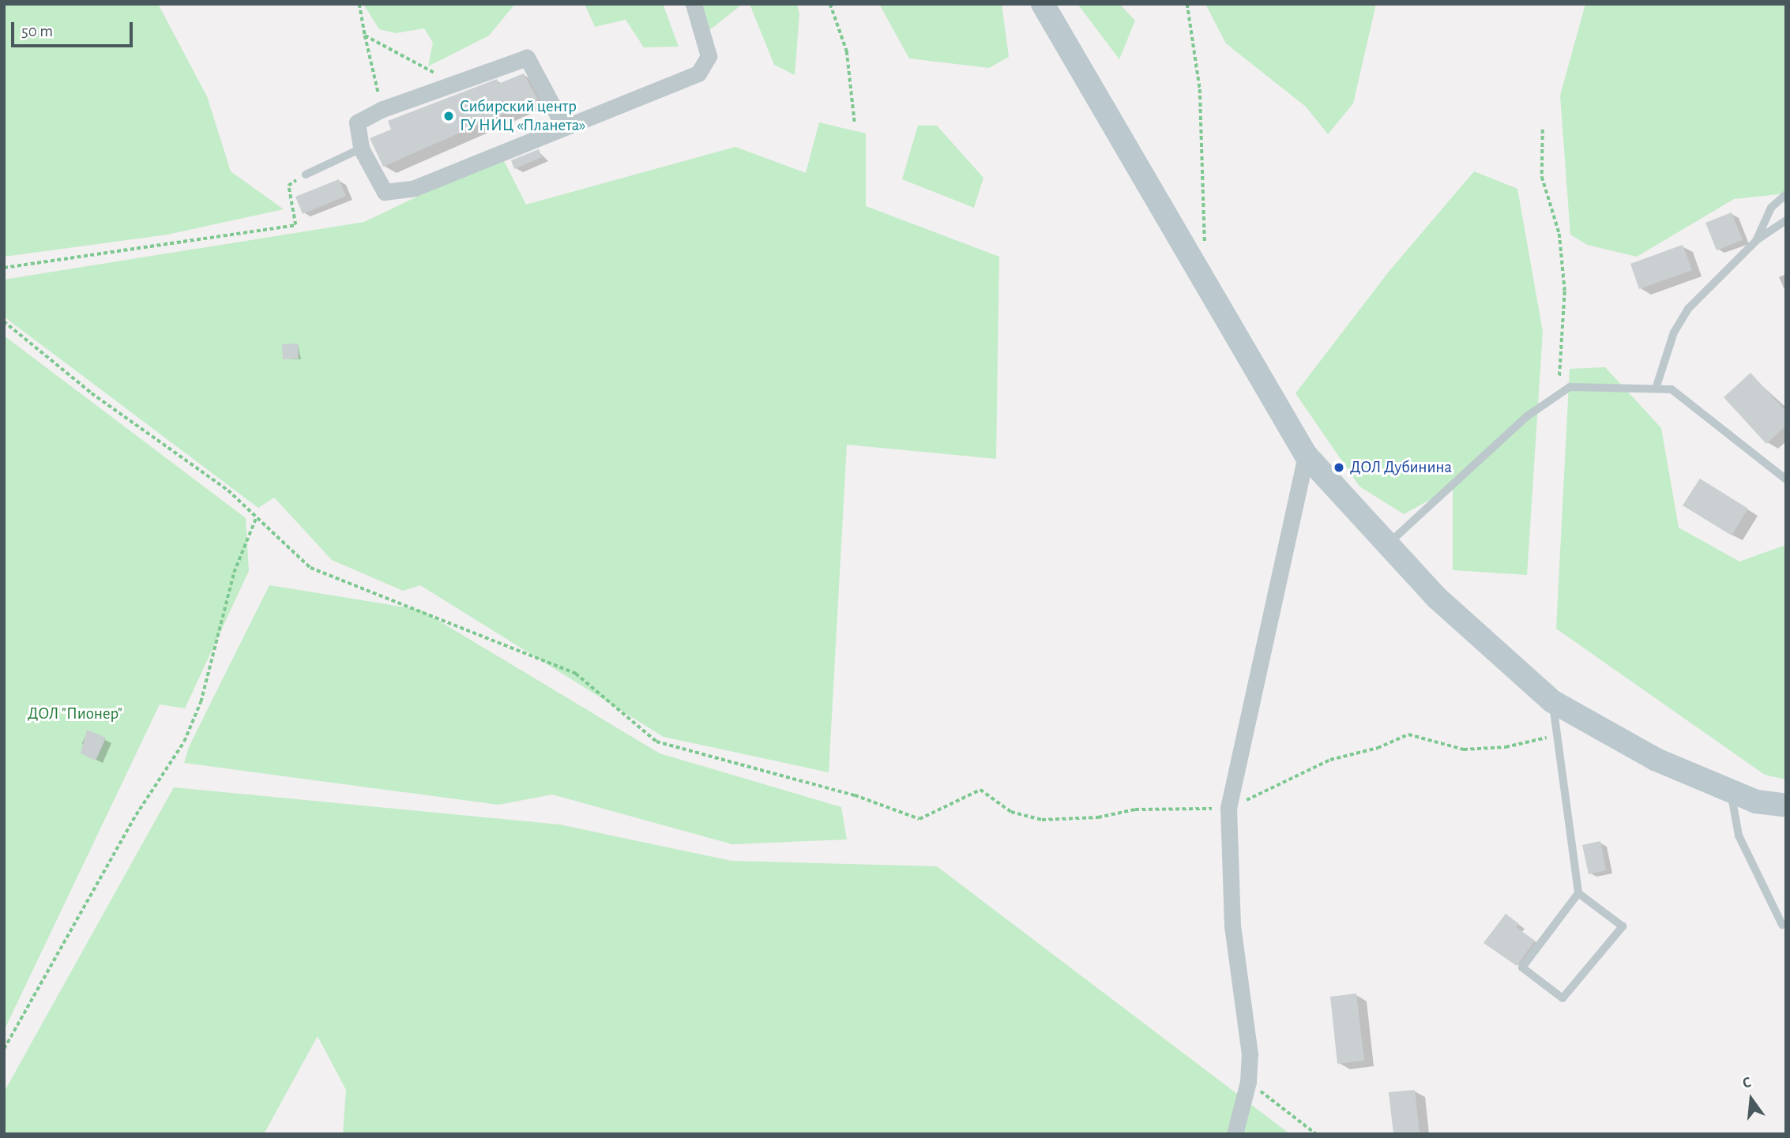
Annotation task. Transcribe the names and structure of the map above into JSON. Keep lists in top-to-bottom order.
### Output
{
  "parks": ["ДОЛ \"Пионер\""],
  "places": ["Сибирский центр ГУ НИЦ «Планета»", "ДОЛ Дубинина"],
  "scale_bar": "50 m",
  "north": "top"
}
